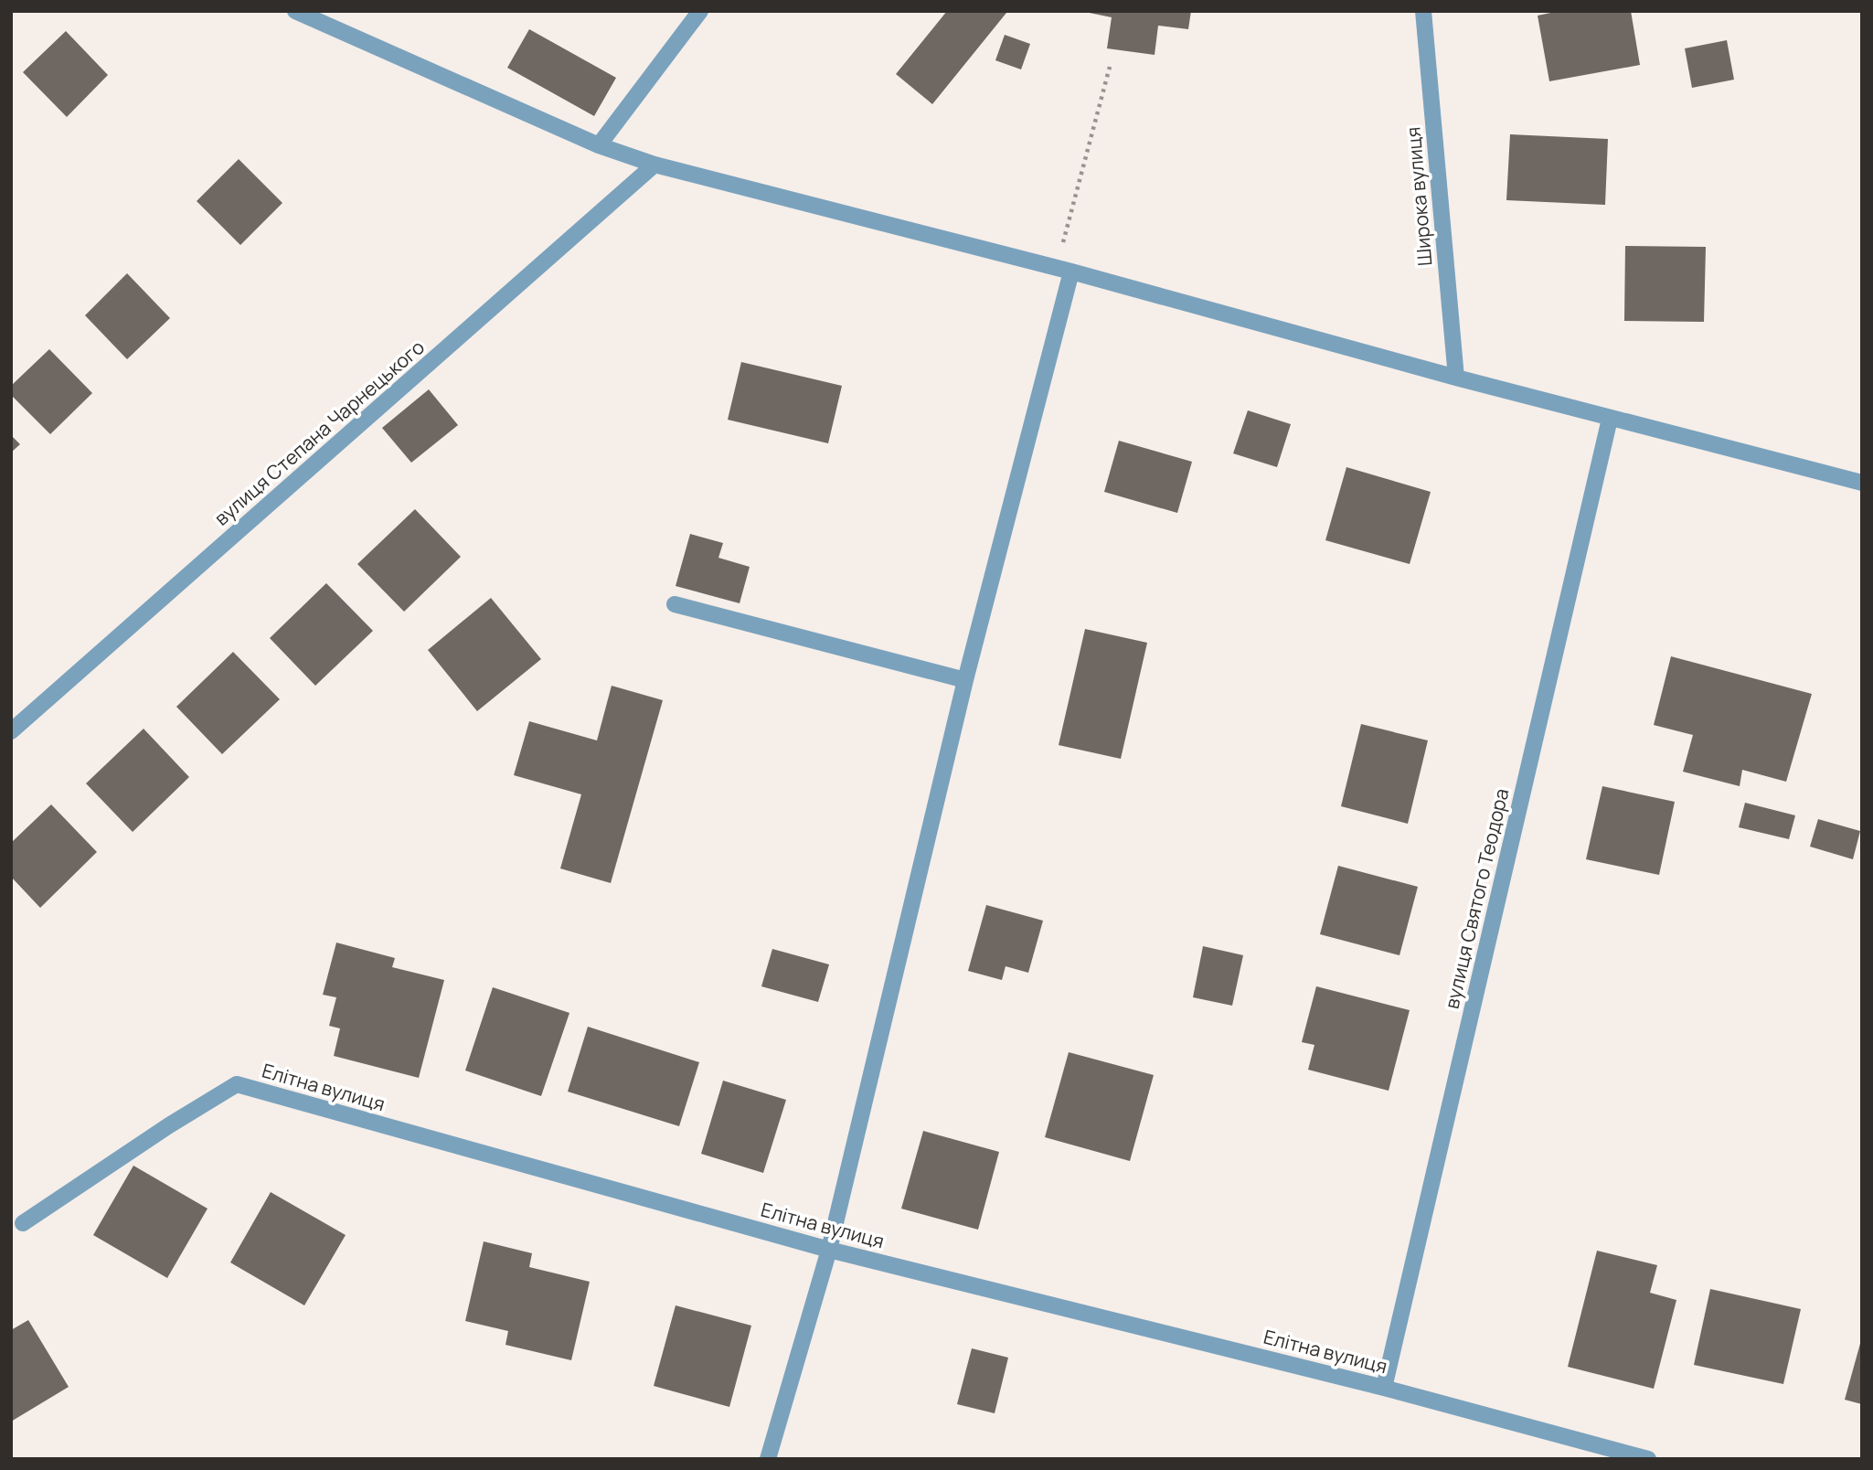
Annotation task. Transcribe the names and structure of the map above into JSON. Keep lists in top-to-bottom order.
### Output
{
  "streets": {
    "street": [
      "Широка вулиця",
      "вулиця Степана Чарнецького",
      "вулиця Святого Теодора",
      "Елітна вулиця"
    ]
  },
  "crossings": [
    ["вулиця Святого Теодора", "Елітна вулиця"]
  ]
}
